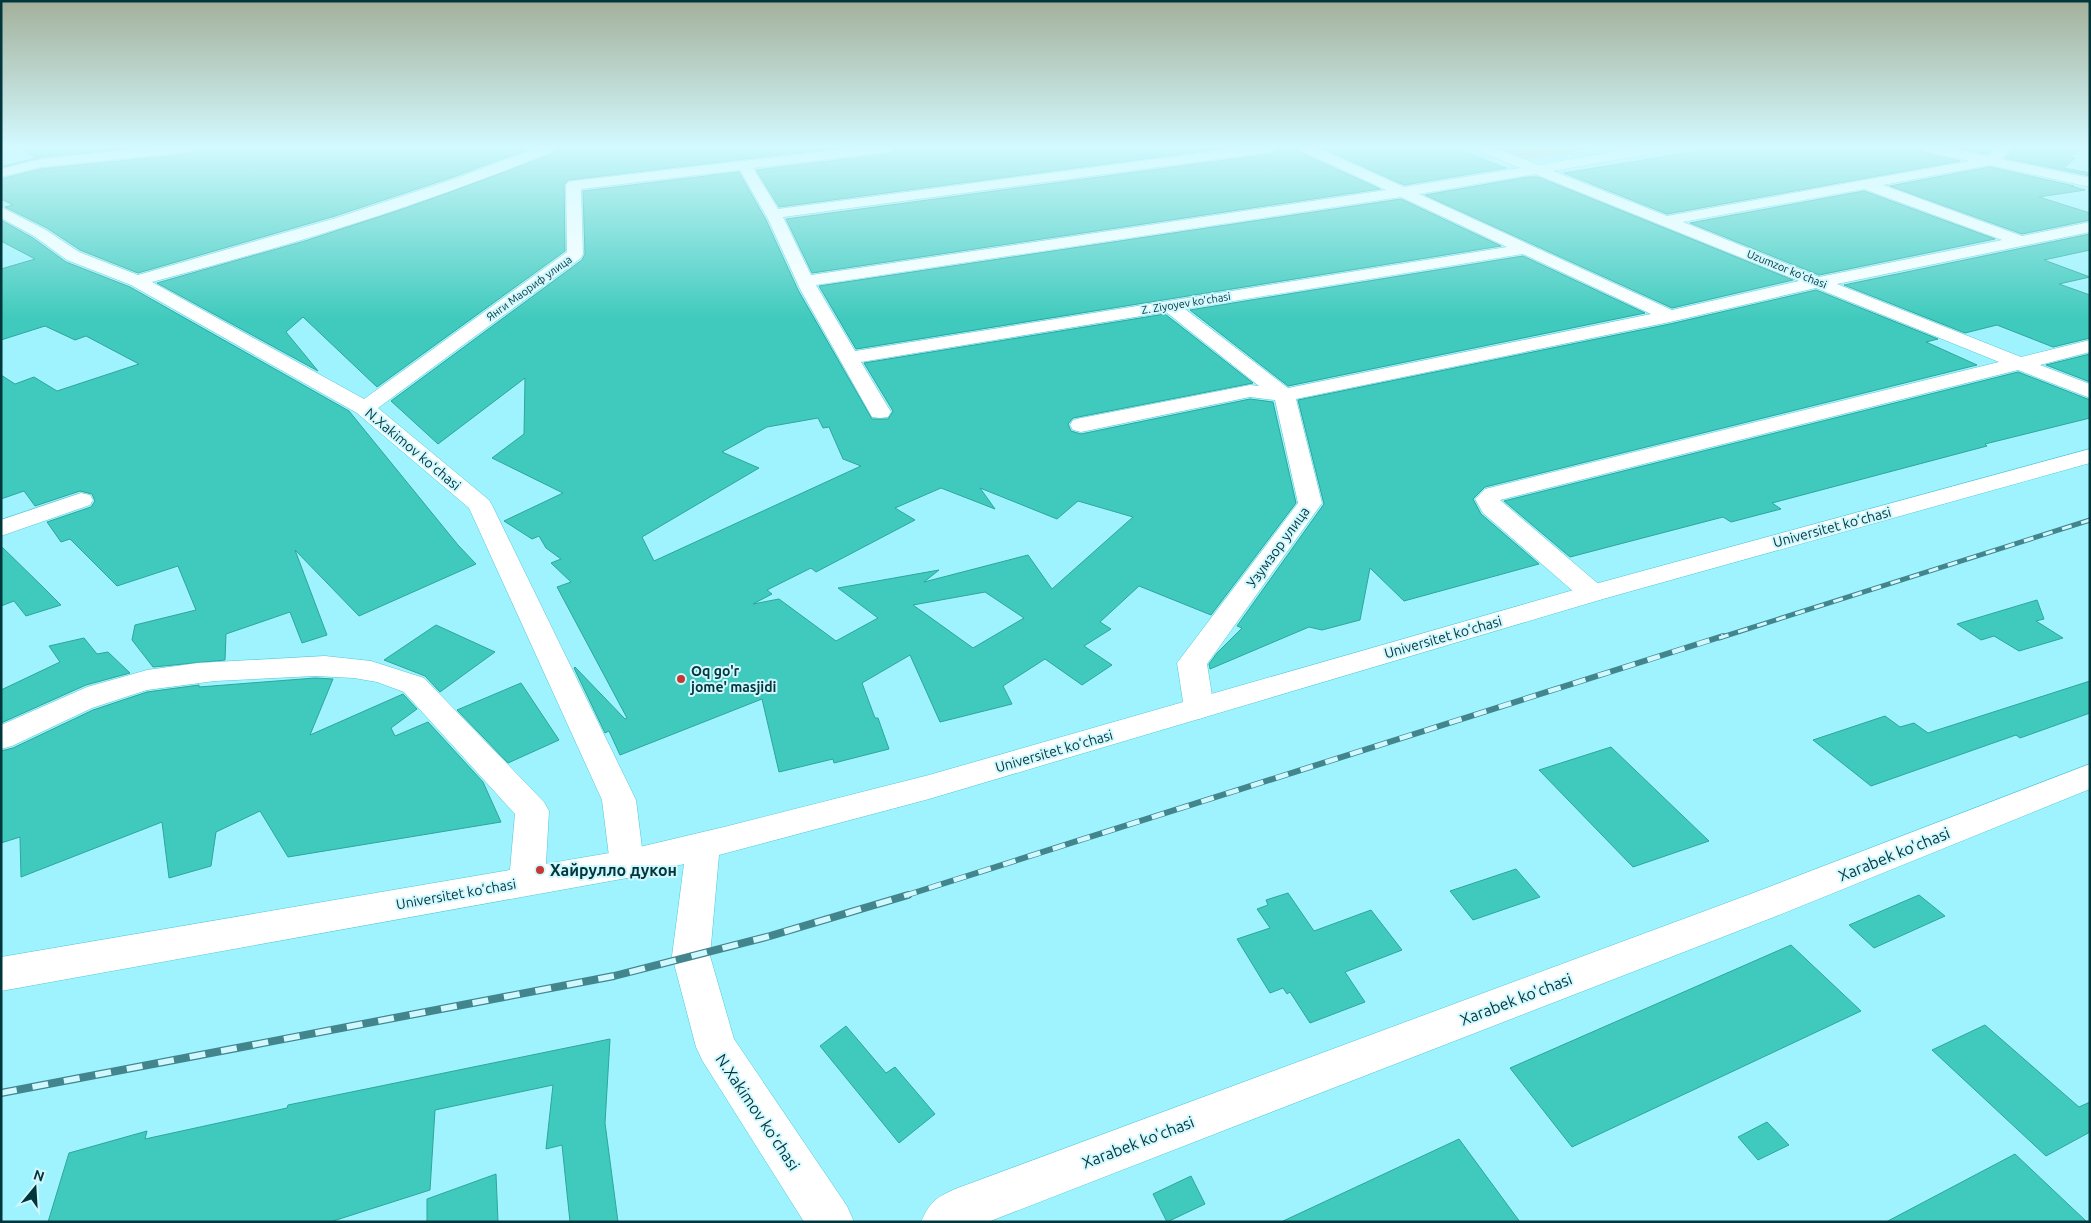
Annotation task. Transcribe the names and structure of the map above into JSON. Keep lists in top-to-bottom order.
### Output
{
  "streets": {
    "street": [
      "Uzumzor koʻchasi",
      "Янги Маориф улица",
      "Z. Ziyoyev ko'chasi",
      "N.Xakimov koʻchasi",
      "Universitet kо‘chasi",
      "Узумзор улица",
      "Xarabek ko'chasi"
    ]
  },
  "crossings": [
    ["Янги Маориф улица", "N.Xakimov koʻchasi"],
    ["N.Xakimov koʻchasi", "Universitet kо‘chasi"],
    ["Universitet kо‘chasi", "Узумзор улица"]
  ],
  "places": ["Oq go'r jome' masjidi", "Хайрулло дукон"],
  "north": "top"
}
